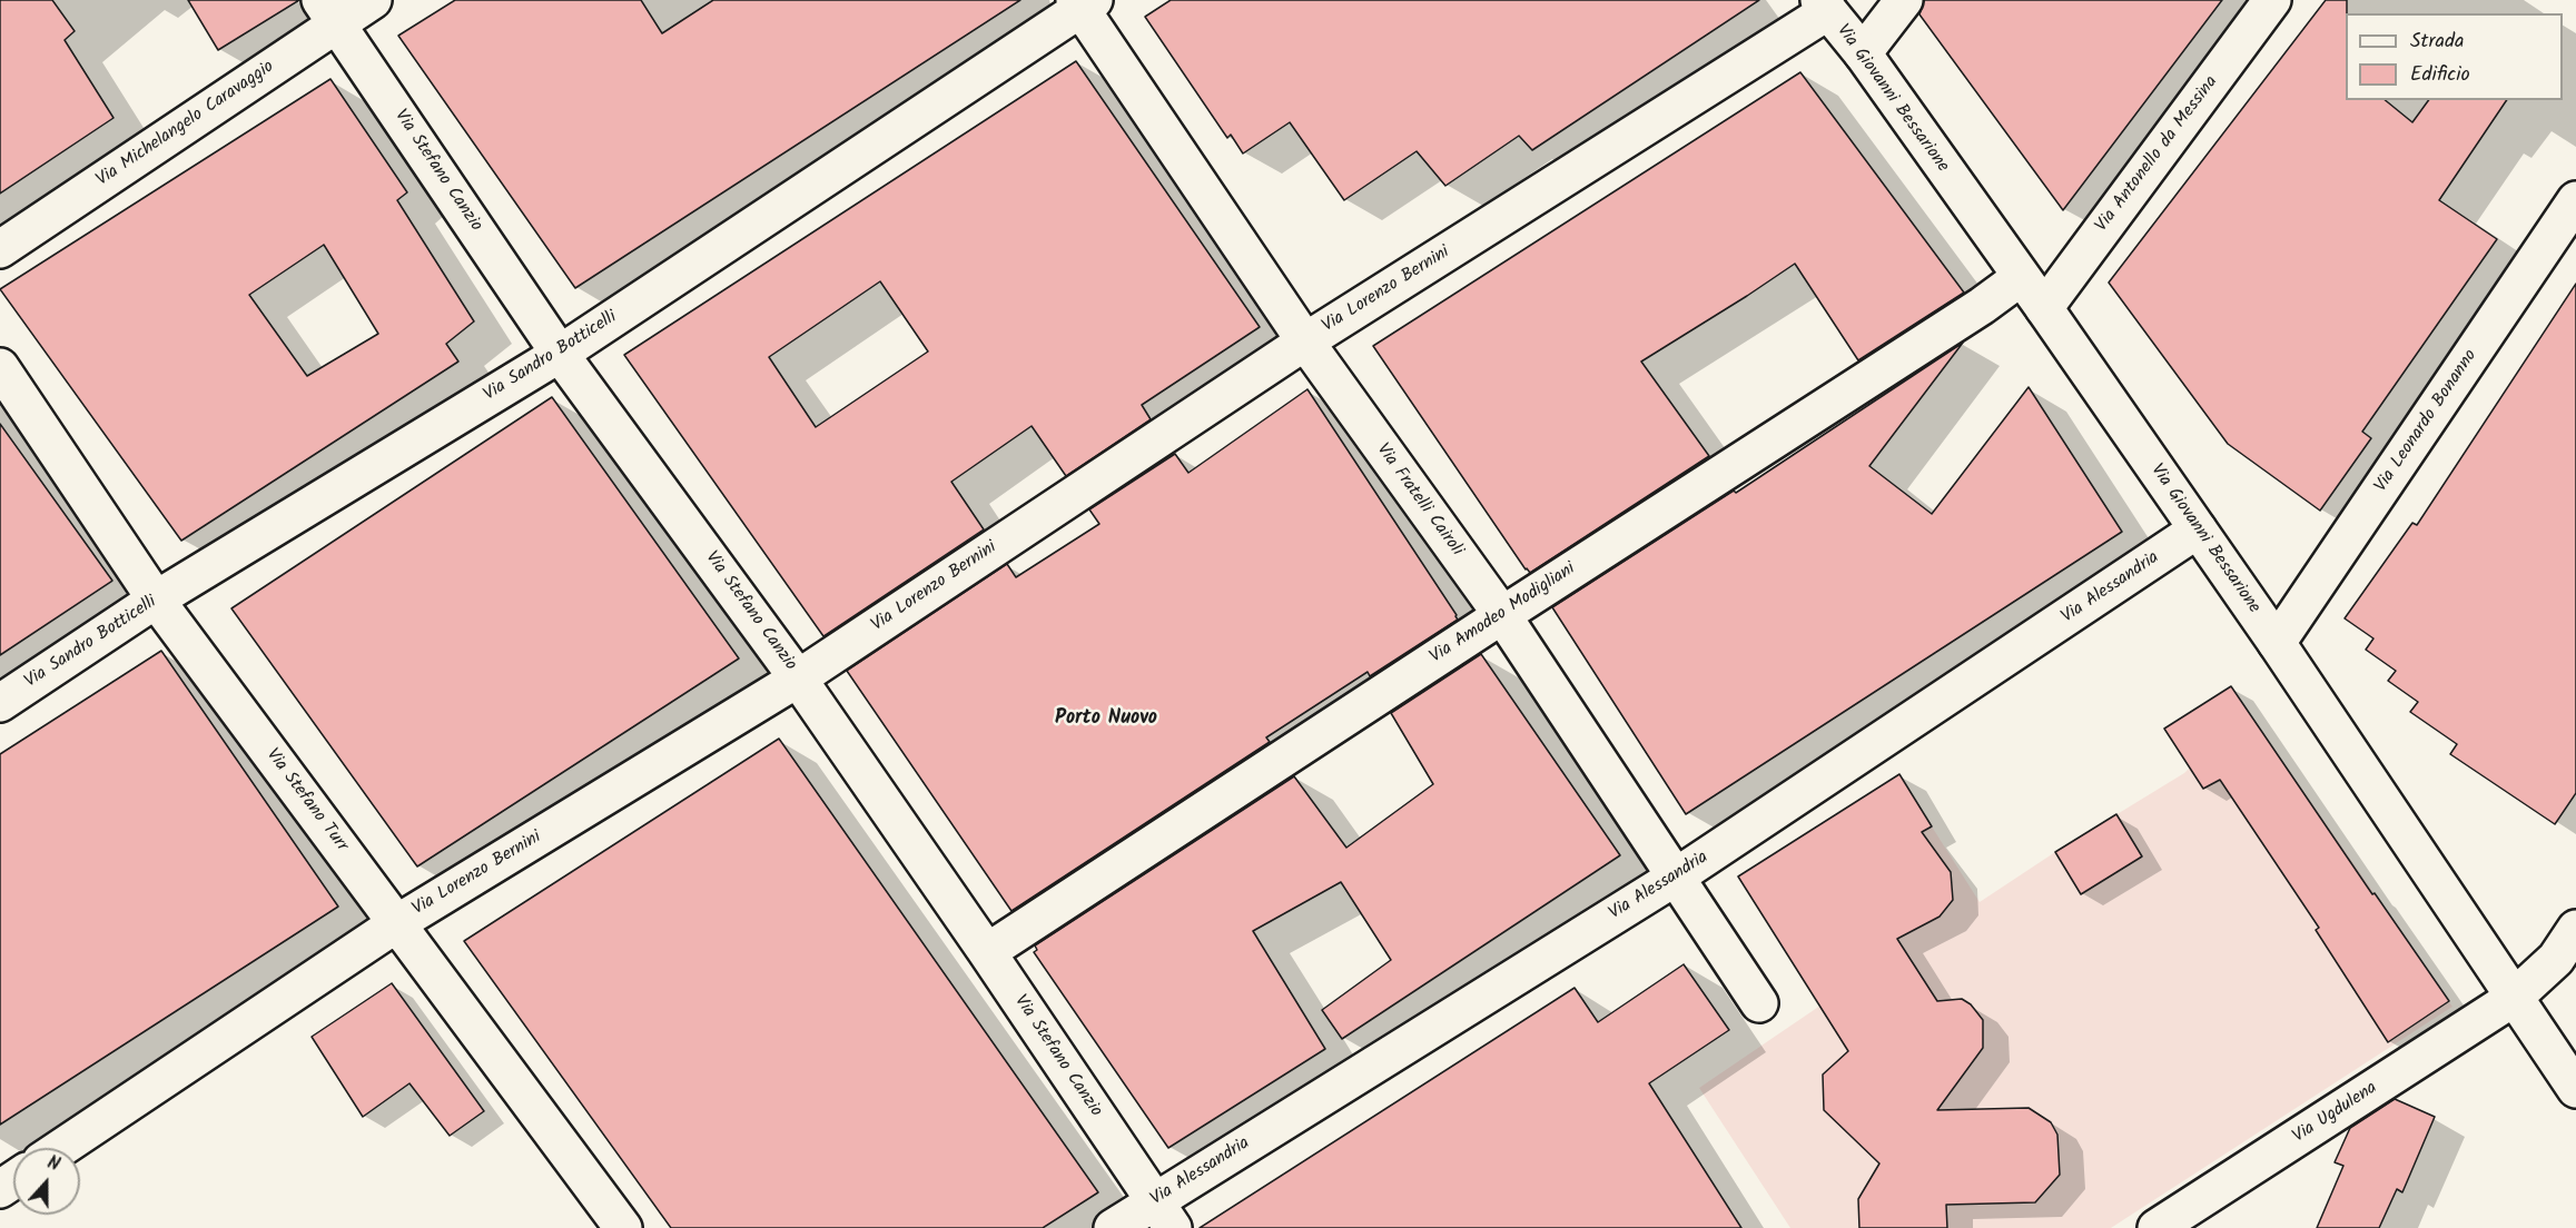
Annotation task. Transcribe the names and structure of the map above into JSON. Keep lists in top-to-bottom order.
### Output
{
  "streets": {
    "street": [
      "Via Giovanni Bessarione",
      "Via Michelangelo Caravaggio",
      "Via Antonello da Messina",
      "Via Stefano Canzio",
      "Via Lorenzo Bernini",
      "Via Sandro Botticelli",
      "Via Leonardo Bonanno",
      "Via Fratelli Cairoli",
      "Via Alessandria",
      "Via Amodeo Modigliani",
      "Via Stefano Turr",
      "Via Ugdulena"
    ]
  },
  "crossings": [
    ["Via Giovanni Bessarione", "Via Antonello da Messina"],
    ["Via Giovanni Bessarione", "Via Lorenzo Bernini"],
    ["Via Giovanni Bessarione", "Via Leonardo Bonanno"],
    ["Via Giovanni Bessarione", "Via Alessandria"],
    ["Via Giovanni Bessarione", "Via Amodeo Modigliani"],
    ["Via Giovanni Bessarione", "Via Ugdulena"],
    ["Via Michelangelo Caravaggio", "Via Stefano Canzio"],
    ["Via Stefano Canzio", "Via Lorenzo Bernini"],
    ["Via Stefano Canzio", "Via Sandro Botticelli"],
    ["Via Stefano Canzio", "Via Alessandria"],
    ["Via Stefano Canzio", "Via Amodeo Modigliani"],
    ["Via Lorenzo Bernini", "Via Fratelli Cairoli"],
    ["Via Lorenzo Bernini", "Via Stefano Turr"],
    ["Via Sandro Botticelli", "Via Fratelli Cairoli"],
    ["Via Sandro Botticelli", "Via Stefano Turr"],
    ["Via Fratelli Cairoli", "Via Alessandria"],
    ["Via Fratelli Cairoli", "Via Amodeo Modigliani"]
  ],
  "districts": ["Porto Nuovo"],
  "legend": ["Strada", "Edificio"],
  "north": "top"
}
